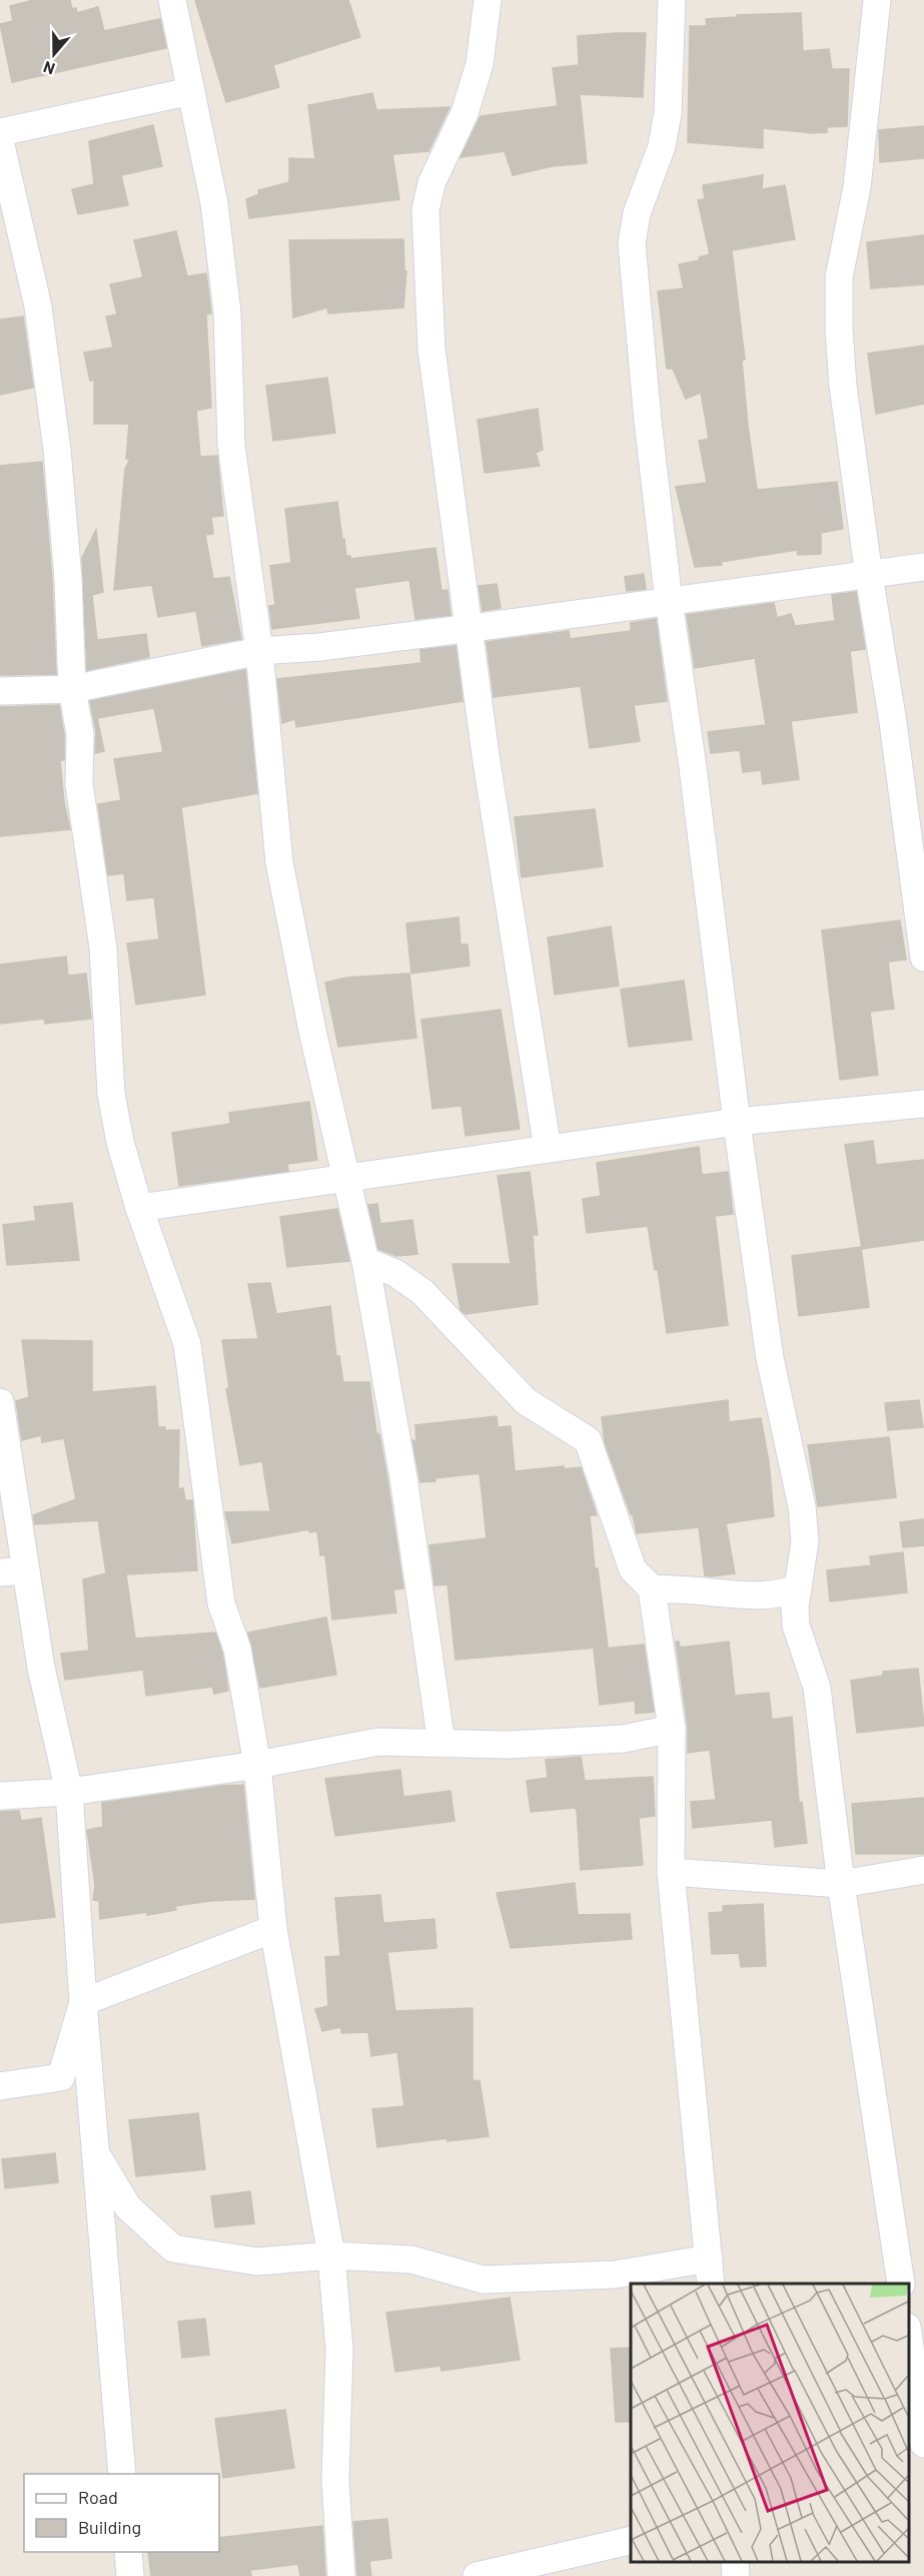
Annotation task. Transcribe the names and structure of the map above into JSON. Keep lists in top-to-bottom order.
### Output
{
  "legend": ["Road", "Building"],
  "north": "bottom"
}
